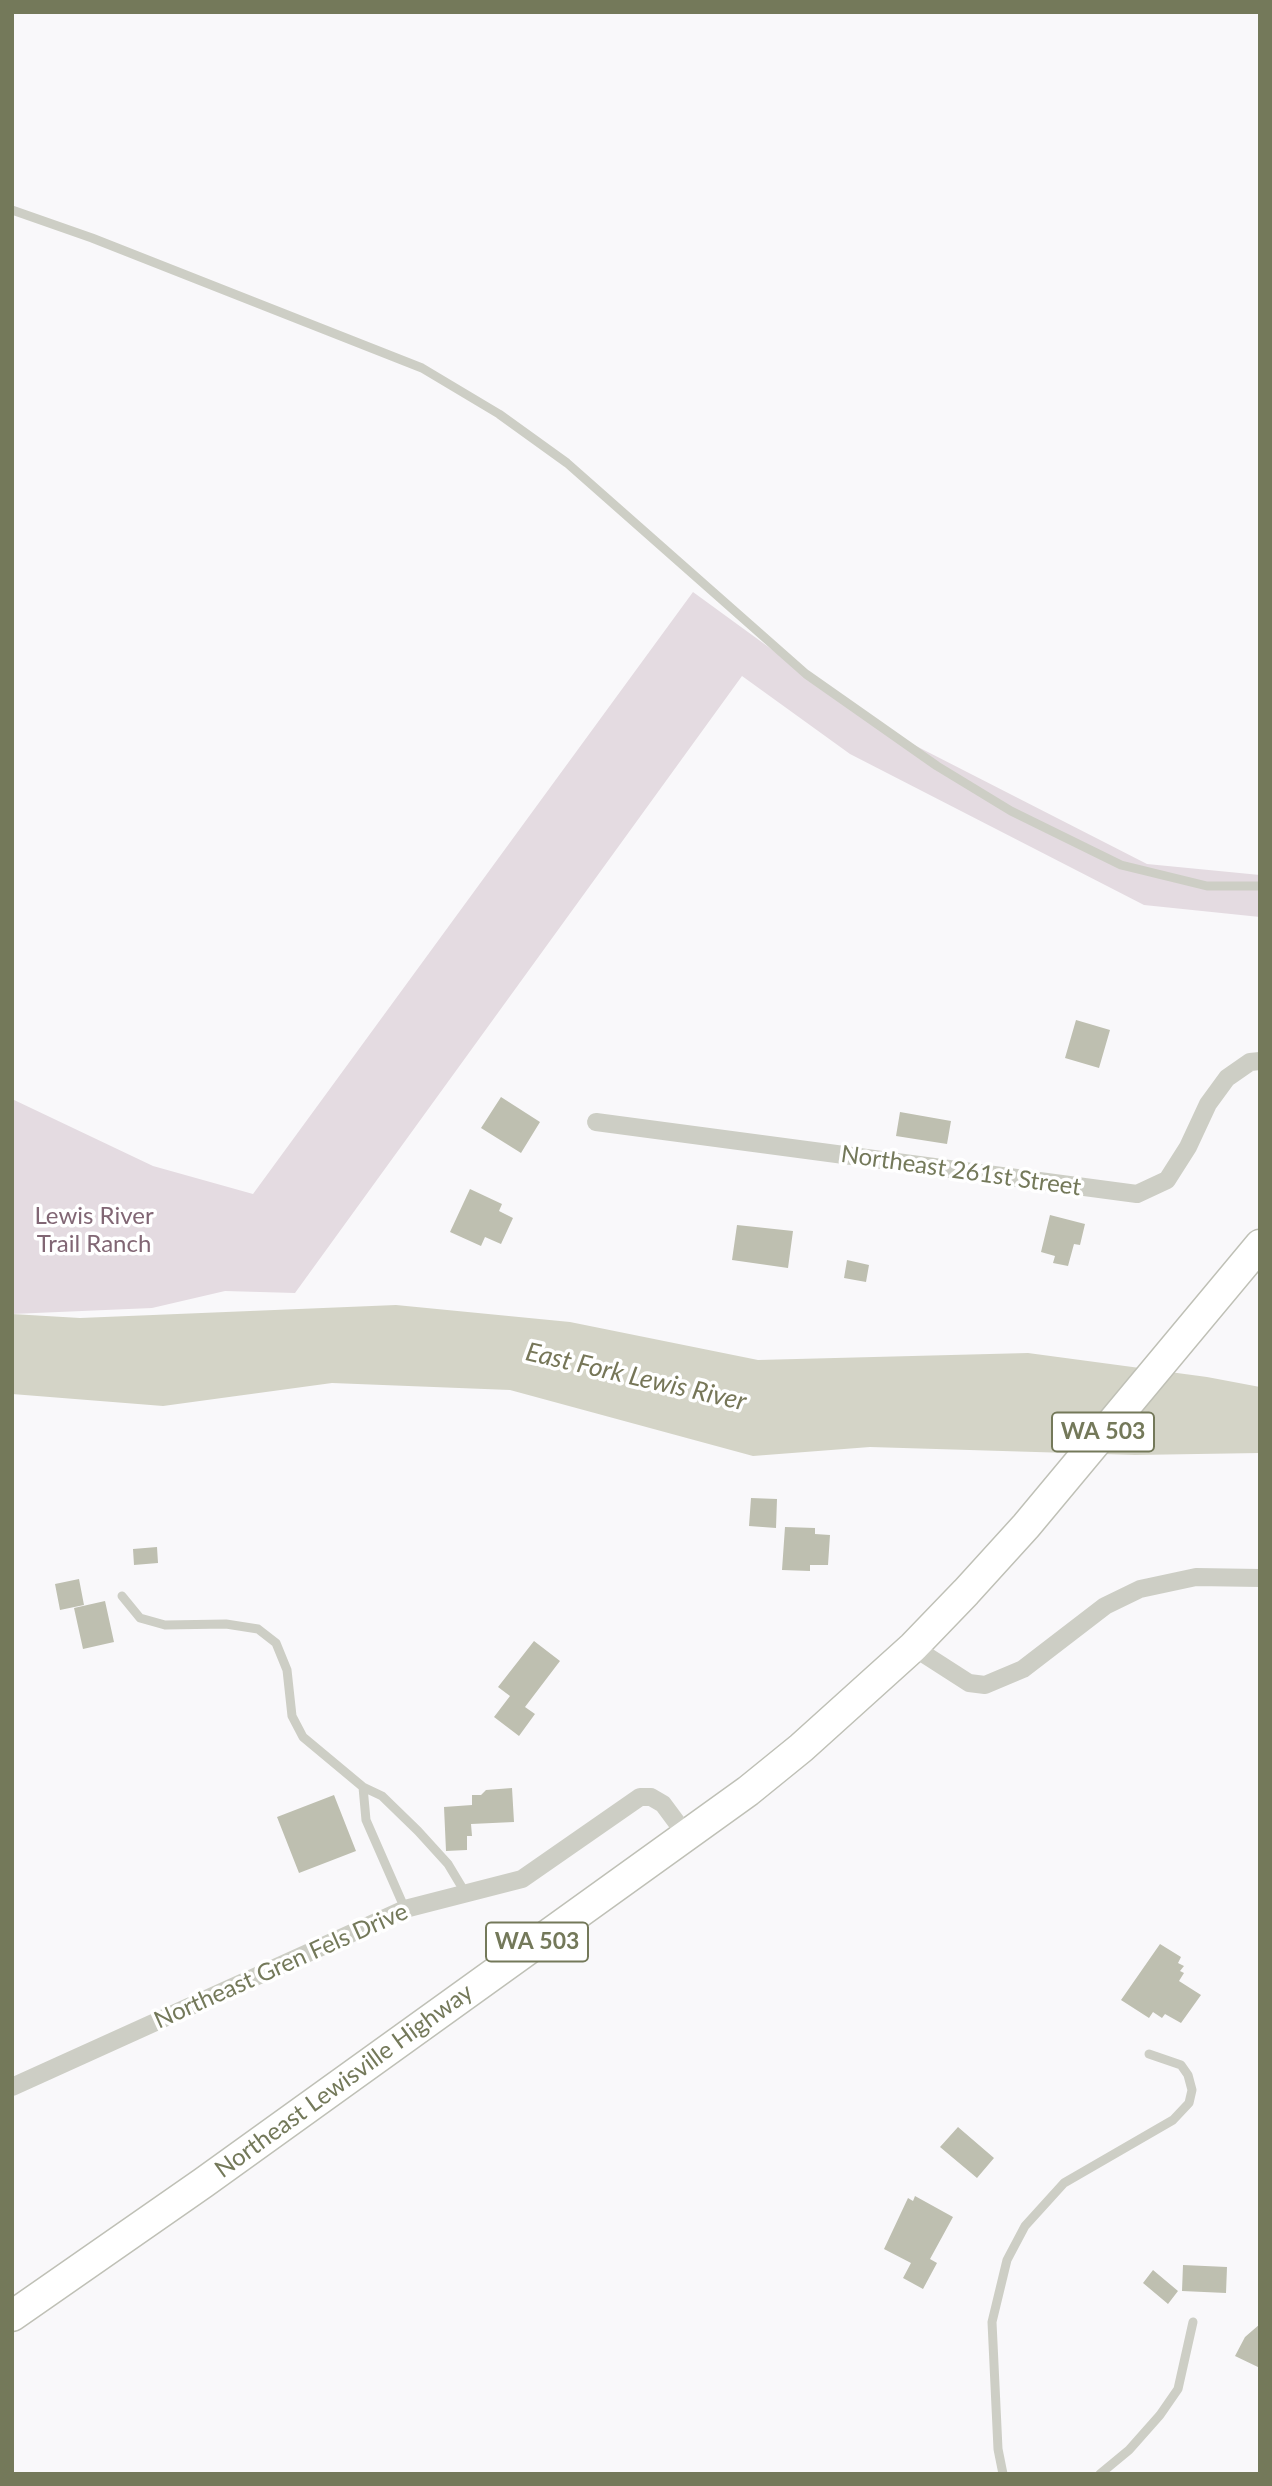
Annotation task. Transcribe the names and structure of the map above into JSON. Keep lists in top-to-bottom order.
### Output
{
  "streets": {
    "main road": ["WA 503", "Northeast Lewisville Highway"],
    "street": ["Northeast 261st Street", "Northeast Gren Fels Drive"]
  },
  "crossings": [
    ["Northeast Gren Fels Drive", "Northeast Lewisville Highway"]
  ],
  "water": ["East Fork Lewis River"],
  "parks": ["Lewis River Trail Ranch"]
}
